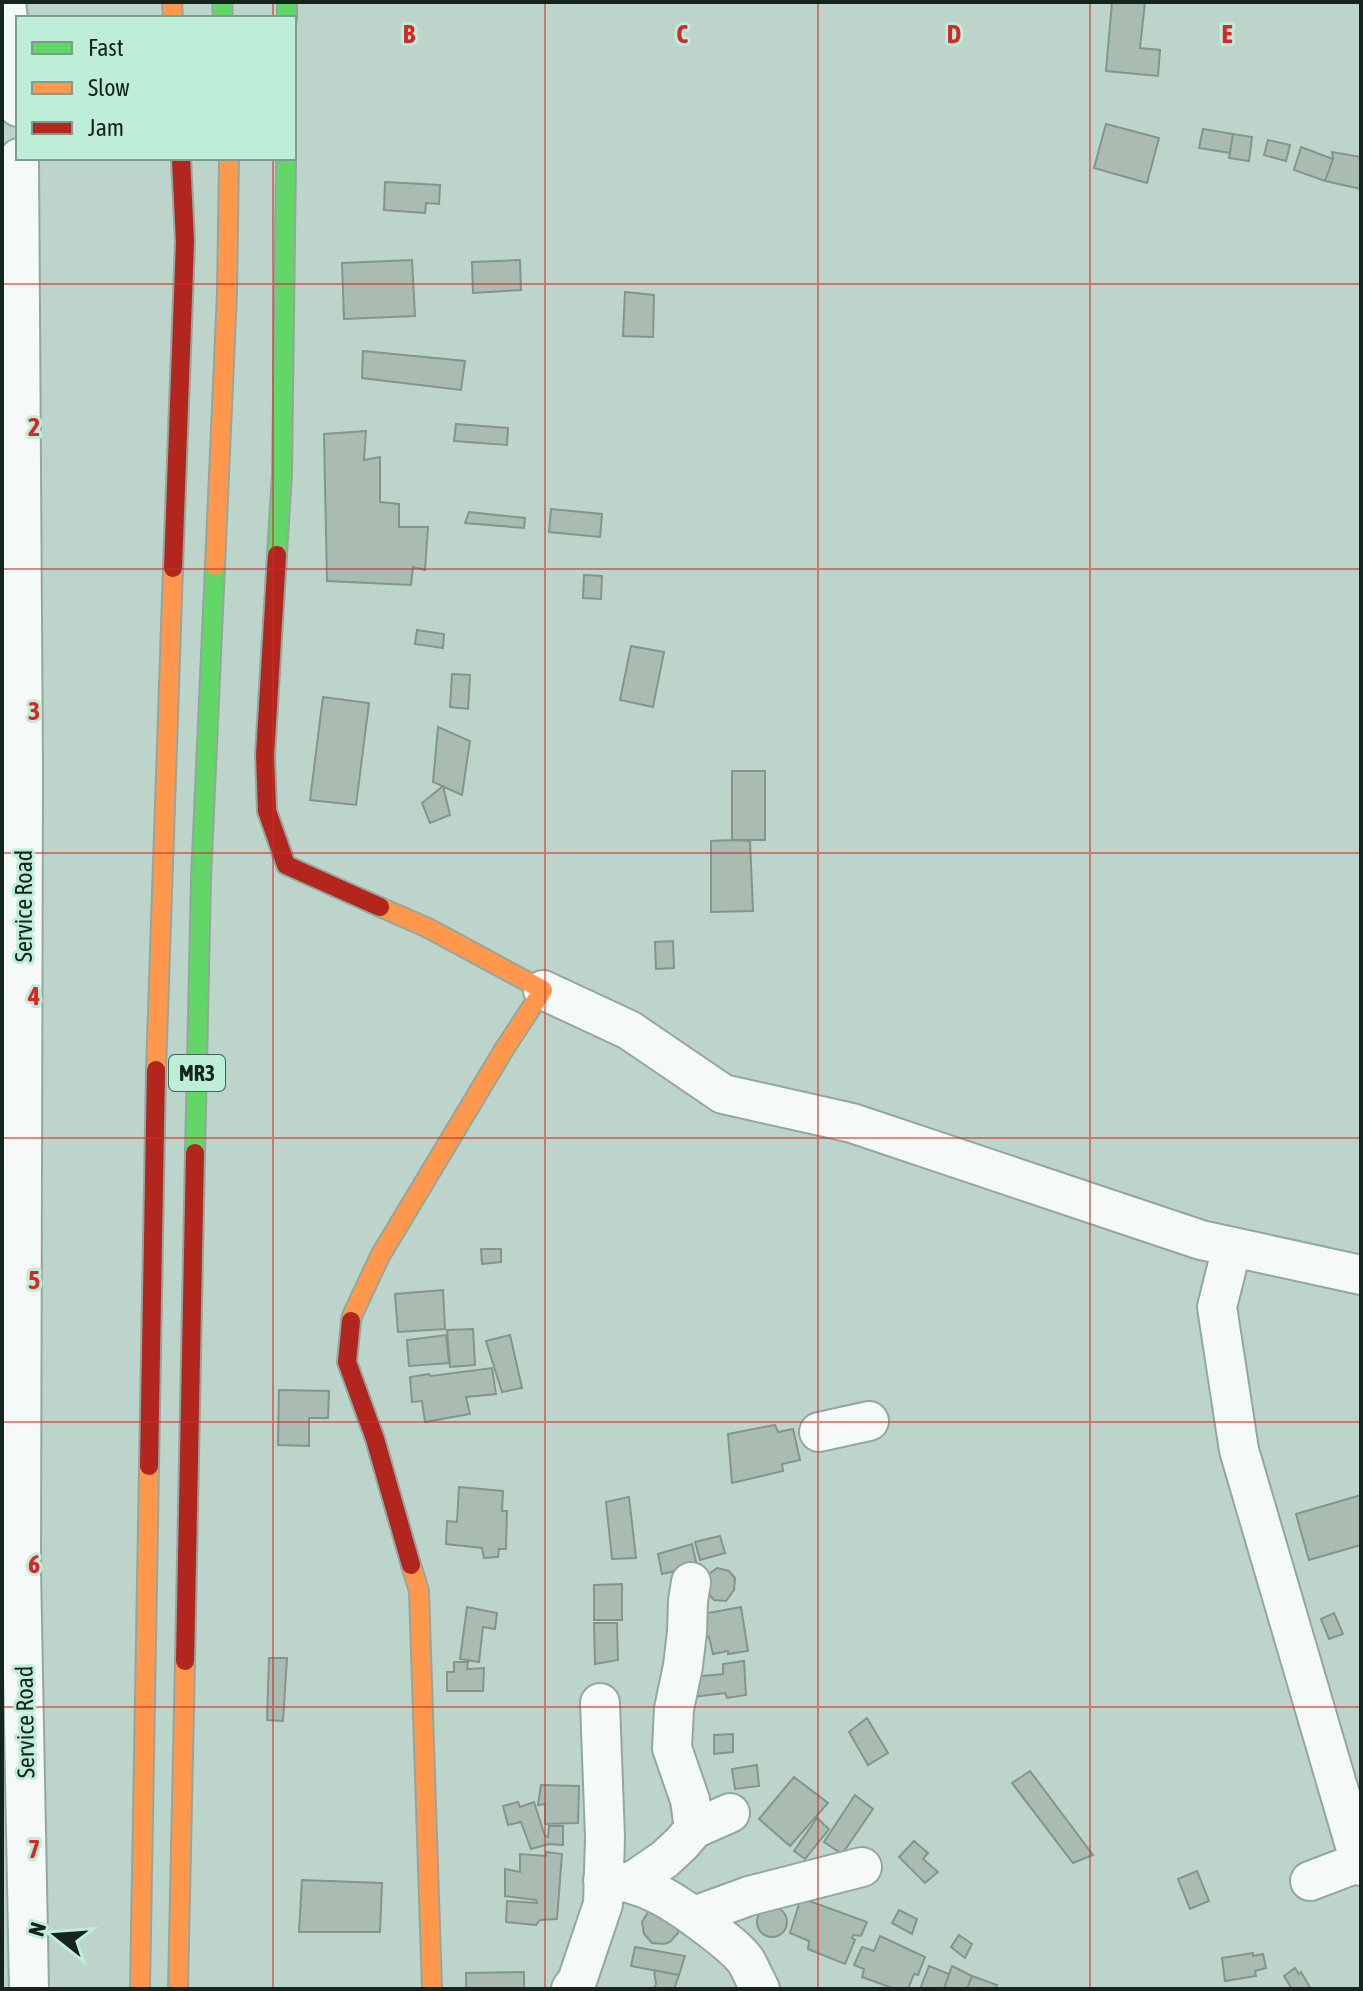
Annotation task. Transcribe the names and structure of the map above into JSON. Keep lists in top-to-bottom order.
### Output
{
  "streets": {
    "main road": ["MR3"],
    "street": ["Service Road"]
  },
  "legend": ["Fast", "Slow", "Jam"],
  "north": "left",
  "grid": {
    "columns": [
      "B",
      "C",
      "D",
      "E"
    ],
    "rows": [
      "2",
      "3",
      "4",
      "5",
      "6",
      "7"
    ]
  }
}
